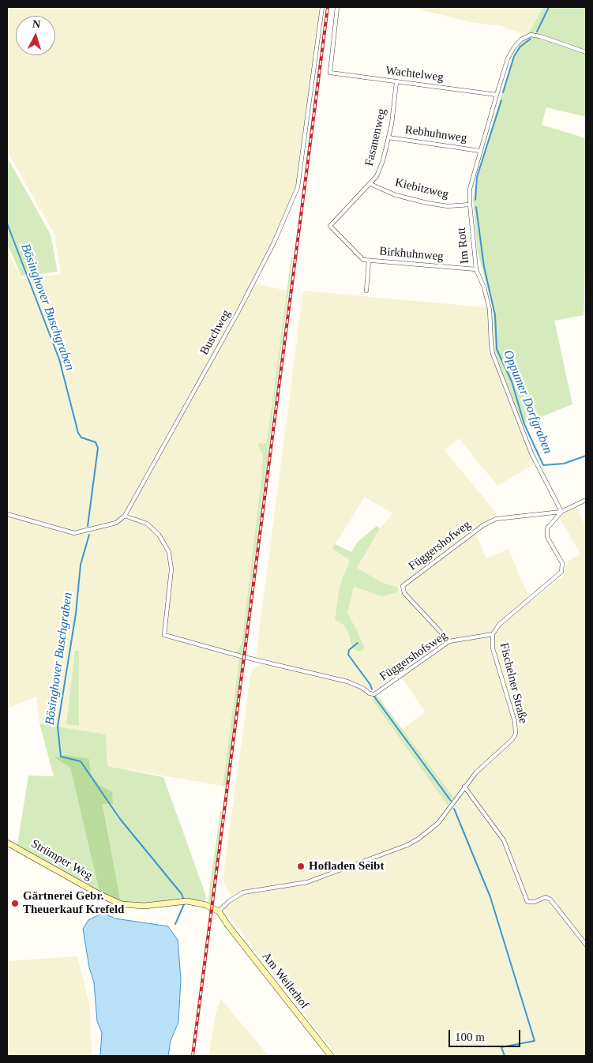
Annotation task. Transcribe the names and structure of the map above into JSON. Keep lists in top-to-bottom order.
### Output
{
  "streets": {
    "street": [
      "Wachtelweg",
      "Rebhuhnweg",
      "Fasanenweg",
      "Kiebitzweg",
      "Im Rott",
      "Birkhuhnweg",
      "Buschweg",
      "Függershofweg",
      "Függershofsweg",
      "Fischelner Straße",
      "Strümper Weg",
      "Am Weilerhof"
    ]
  },
  "crossings": [
    ["Wachtelweg", "Fasanenweg"],
    ["Wachtelweg", "Im Rott"],
    ["Rebhuhnweg", "Fasanenweg"],
    ["Rebhuhnweg", "Im Rott"],
    ["Fasanenweg", "Kiebitzweg"],
    ["Fasanenweg", "Birkhuhnweg"],
    ["Kiebitzweg", "Im Rott"],
    ["Im Rott", "Birkhuhnweg"],
    ["Im Rott", "Függershofweg"],
    ["Im Rott", "Fischelner Straße"],
    ["Buschweg", "Függershofsweg"],
    ["Függershofweg", "Függershofsweg"],
    ["Függershofweg", "Fischelner Straße"],
    ["Függershofsweg", "Fischelner Straße"],
    ["Fischelner Straße", "Strümper Weg"],
    ["Fischelner Straße", "Am Weilerhof"],
    ["Strümper Weg", "Am Weilerhof"]
  ],
  "water": ["Bösinghover Buschgraben", "Oppumer Dorfgraben"],
  "places": ["Hofladen Seibt", "Gärtnerei Gebr. Theuerkauf Krefeld"],
  "scale_bar": "100 m",
  "north": "top"
}
